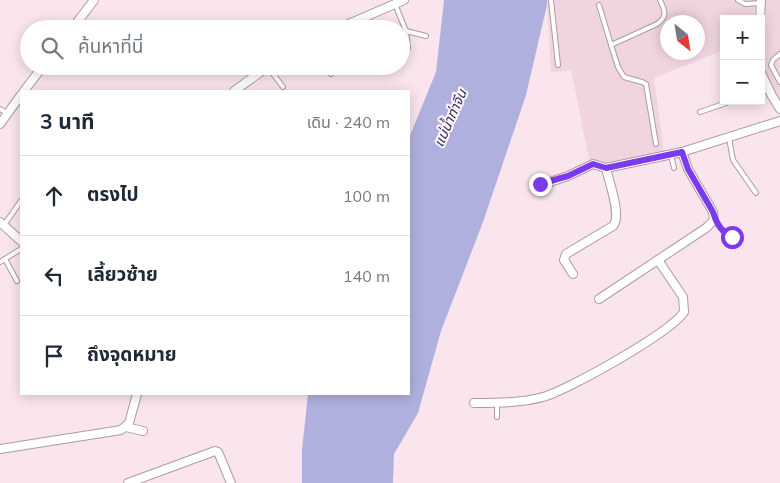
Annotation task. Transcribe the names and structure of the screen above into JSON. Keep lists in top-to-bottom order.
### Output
{
  "water": ["แม่น้ำท่าจีน"],
  "north": "bottom right",
  "page": {
    "map_buttons": ["+", "−"],
    "search": "ค้นหาที่นี่",
    "heading": ["3 นาที", "เดิน · 240 m"],
    "list": [
      ["ตรงไป", "100 m"],
      ["เลี้ยวซ้าย", "140 m"],
      "ถึงจุดหมาย"
    ]
  }
}
